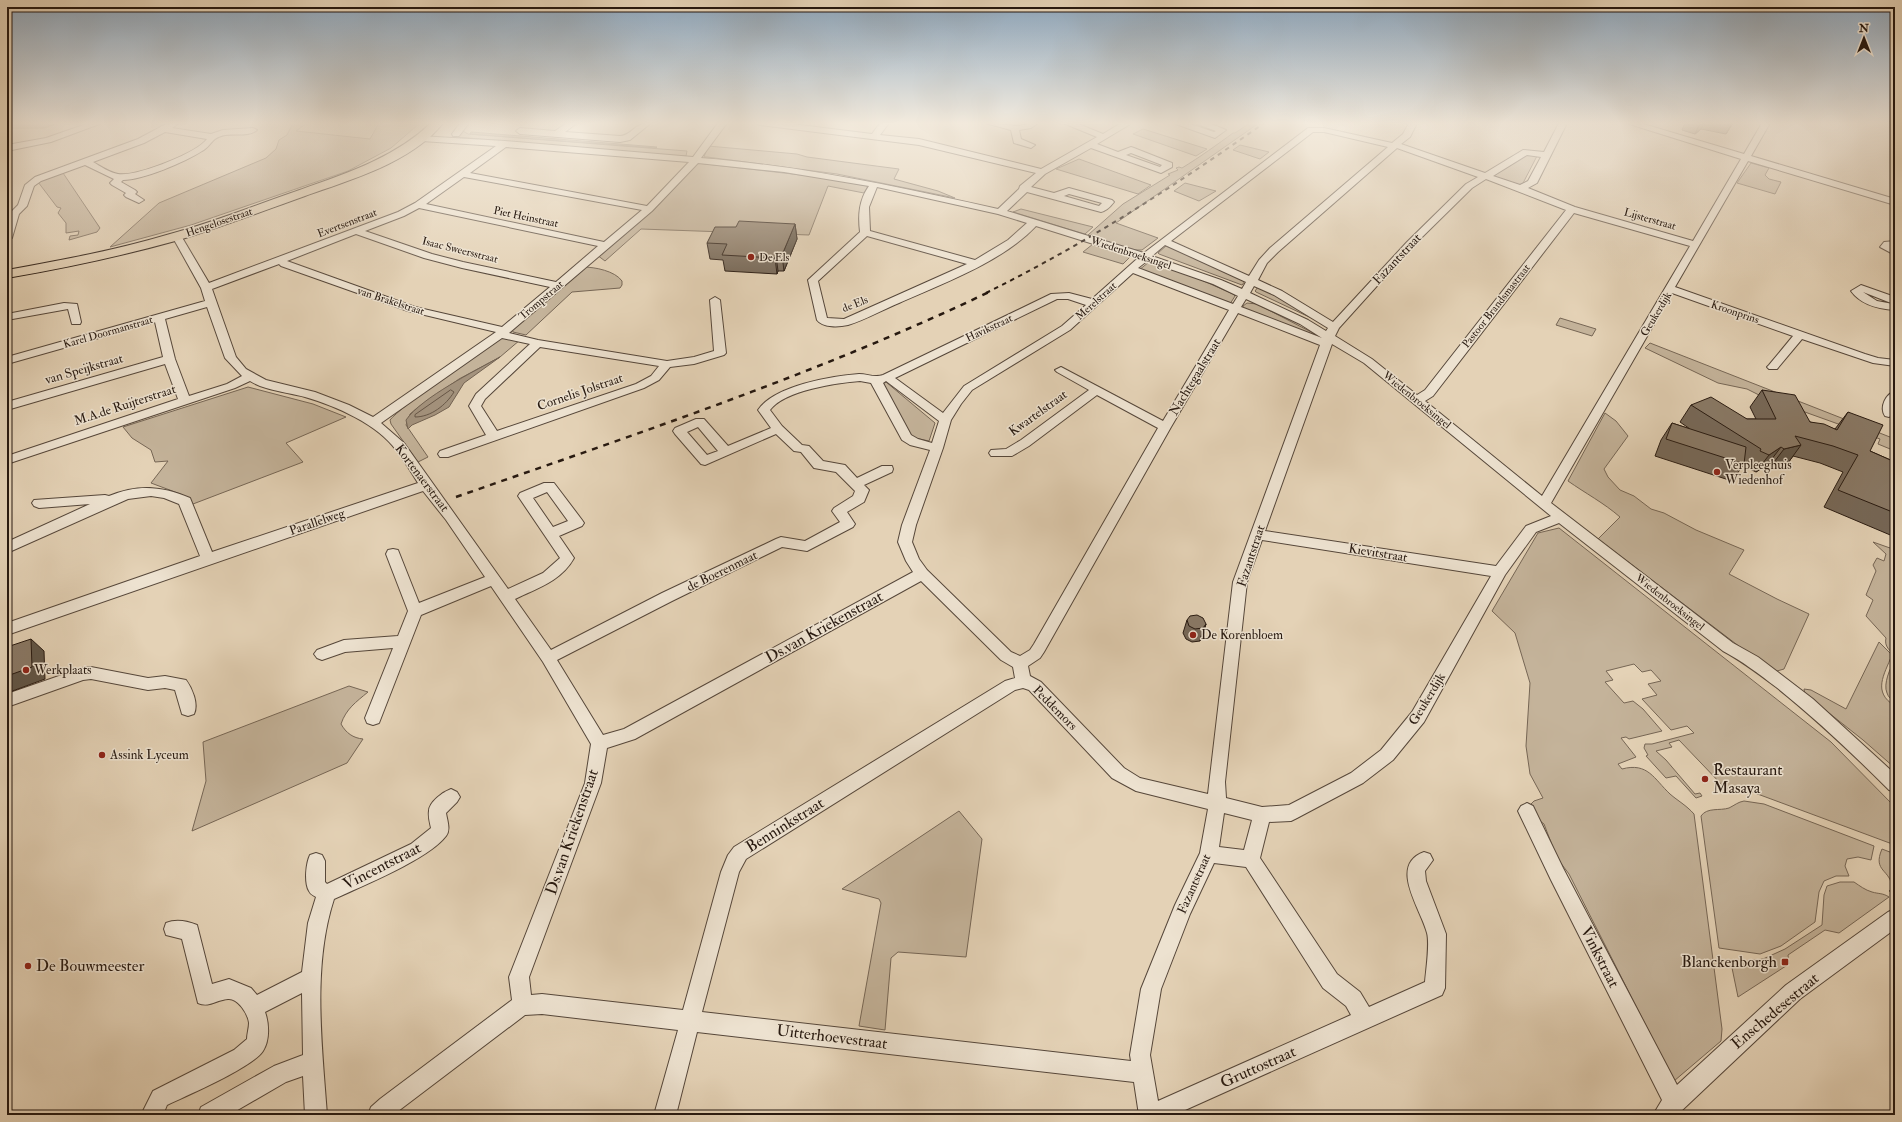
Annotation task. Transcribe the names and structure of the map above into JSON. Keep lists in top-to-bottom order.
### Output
{
  "streets": {
    "main road": ["Hengelosestraat"],
    "street": [
      "Piet Heinstraat",
      "Lijsterstraat",
      "Evertsenstraat",
      "Isaac Sweersstraat",
      "Wiedenbroeksingel",
      "Fazantstraat",
      "Trompstraat",
      "van Brakelstraat",
      "Merelstraat",
      "de Els",
      "Pastoor Brandsmastraat",
      "Kroonprins",
      "Geukerdijk",
      "Havikstraat",
      "Karel Doormanstraat",
      "van Speijkstraat",
      "Nachtegaalstraat",
      "Cornelis Jolstraat",
      "M.A.de Ruijterstraat",
      "Kwartelstraat",
      "Kortenaerstraat",
      "Parallelweg",
      "Kievitstraat",
      "de Boerenmaat",
      "Ds.van Kriekenstraat",
      "Peddemors",
      "Benninkstraat",
      "Vincentstraat",
      "Vinkstraat",
      "Enschedesestraat",
      "Uitterhoevestraat",
      "Gruttostraat"
    ]
  },
  "crossings": [
    ["Piet Heinstraat", "Evertsenstraat"],
    ["Piet Heinstraat", "Trompstraat"],
    ["Lijsterstraat", "Fazantstraat"],
    ["Lijsterstraat", "Pastoor Brandsmastraat"],
    ["Lijsterstraat", "Geukerdijk"],
    ["Hengelosestraat", "Kortenaerstraat"],
    ["Evertsenstraat", "Isaac Sweersstraat"],
    ["Evertsenstraat", "van Brakelstraat"],
    ["Evertsenstraat", "Kortenaerstraat"],
    ["Isaac Sweersstraat", "Trompstraat"],
    ["Wiedenbroeksingel", "Fazantstraat"],
    ["Wiedenbroeksingel", "Merelstraat"],
    ["Wiedenbroeksingel", "de Els"],
    ["Wiedenbroeksingel", "Pastoor Brandsmastraat"],
    ["Wiedenbroeksingel", "Geukerdijk"],
    ["Wiedenbroeksingel", "Nachtegaalstraat"],
    ["Fazantstraat", "Geukerdijk"],
    ["Fazantstraat", "Kievitstraat"],
    ["Fazantstraat", "Peddemors"],
    ["Fazantstraat", "Uitterhoevestraat"],
    ["Fazantstraat", "Gruttostraat"],
    ["Trompstraat", "van Brakelstraat"],
    ["Trompstraat", "Cornelis Jolstraat"],
    ["Trompstraat", "Kortenaerstraat"],
    ["van Brakelstraat", "Cornelis Jolstraat"],
    ["Merelstraat", "Havikstraat"],
    ["Merelstraat", "Ds.van Kriekenstraat"],
    ["Kroonprins", "Geukerdijk"],
    ["Geukerdijk", "Kievitstraat"],
    ["Geukerdijk", "Peddemors"],
    ["Karel Doormanstraat", "Kortenaerstraat"],
    ["Nachtegaalstraat", "Kwartelstraat"],
    ["Nachtegaalstraat", "Peddemors"],
    ["M.A.de Ruijterstraat", "Kortenaerstraat"],
    ["Kortenaerstraat", "Parallelweg"],
    ["Kortenaerstraat", "de Boerenmaat"],
    ["Kortenaerstraat", "Ds.van Kriekenstraat"],
    ["Ds.van Kriekenstraat", "Uitterhoevestraat"],
    ["Peddemors", "Benninkstraat"],
    ["Benninkstraat", "Uitterhoevestraat"],
    ["Vinkstraat", "Enschedesestraat"]
  ],
  "places": {
    "other": [
      "De Els",
      "Verpleeghuis Wiedenhof",
      "De Korenbloem",
      "Werkplaats",
      "Assink Lyceum",
      "Restaurant Masaya",
      "De Bouwmeester"
    ],
    "transit": ["Blanckenborgh"]
  },
  "north": "top"
}
